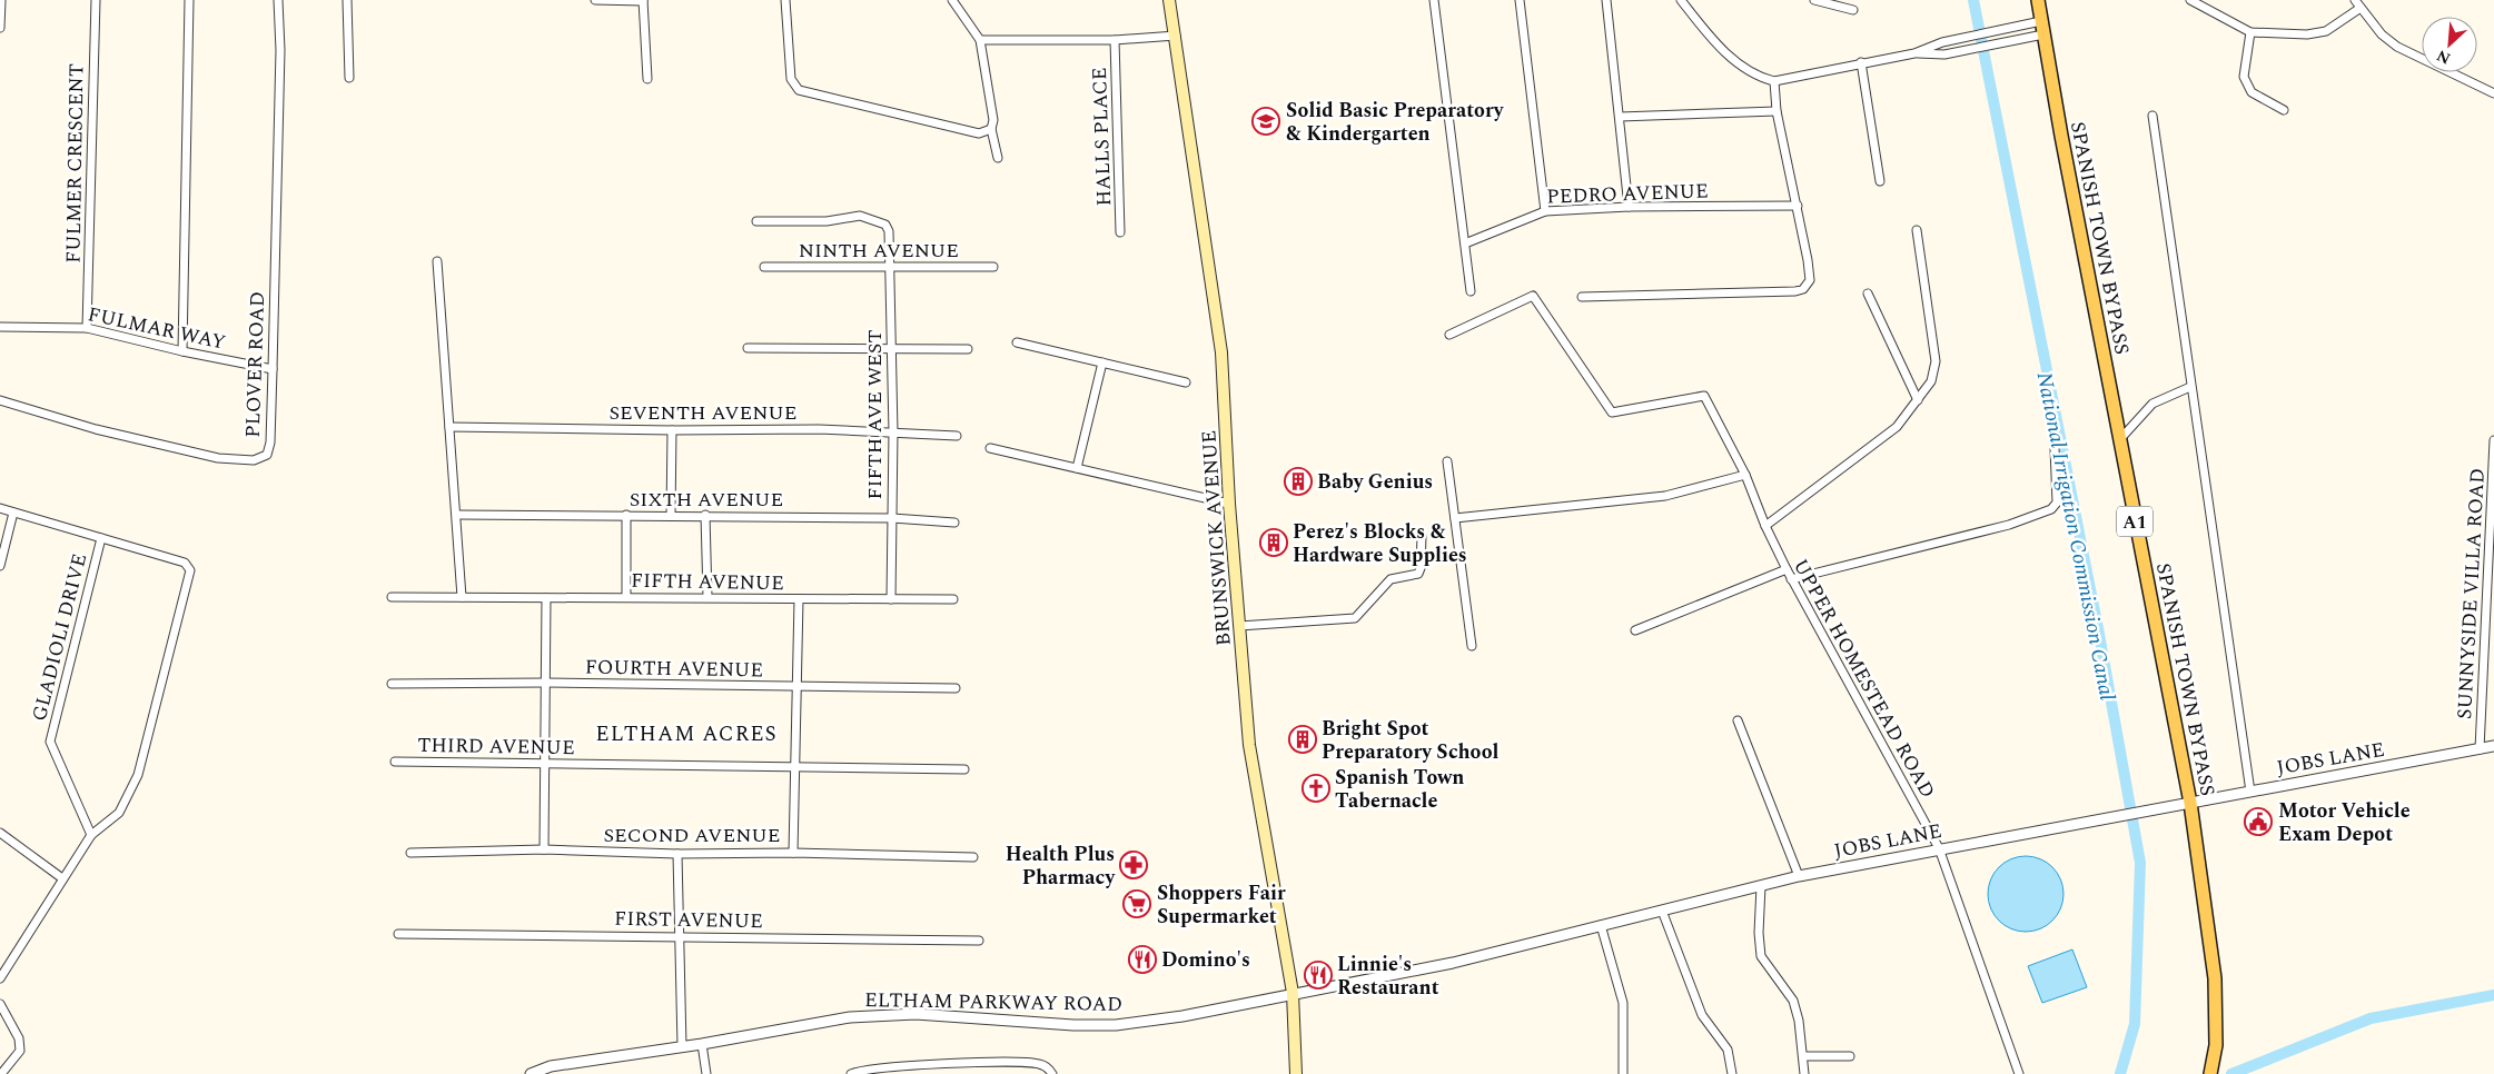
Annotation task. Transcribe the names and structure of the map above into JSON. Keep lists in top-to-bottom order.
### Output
{
  "streets": {
    "main road": ["SPANISH TOWN BYPASS", "A1", "BRUNSWICK AVENUE"],
    "street": [
      "HALLS PLACE",
      "FULMER CRESCENT",
      "PEDRO AVENUE",
      "NINTH AVENUE",
      "FULMAR WAY",
      "PLOVER ROAD",
      "SEVENTH AVENUE",
      "FIFTH AVE WEST",
      "SIXTH AVENUE",
      "FIFTH AVENUE",
      "SUNNYSIDE VILLA ROAD",
      "GLADIOLI DRIVE",
      "FOURTH AVENUE",
      "UPPER HOMESTEAD ROAD",
      "THIRD AVENUE",
      "JOBS LANE",
      "SECOND AVENUE",
      "FIRST AVENUE",
      "ELTHAM PARKWAY ROAD"
    ]
  },
  "crossings": [
    ["FULMER CRESCENT", "FULMAR WAY"],
    ["SPANISH TOWN BYPASS", "JOBS LANE"],
    ["NINTH AVENUE", "FIFTH AVE WEST"],
    ["FULMAR WAY", "PLOVER ROAD"],
    ["SEVENTH AVENUE", "FIFTH AVE WEST"],
    ["FIFTH AVE WEST", "SIXTH AVENUE"],
    ["FIFTH AVE WEST", "FIFTH AVENUE"],
    ["BRUNSWICK AVENUE", "JOBS LANE"],
    ["BRUNSWICK AVENUE", "ELTHAM PARKWAY ROAD"],
    ["SUNNYSIDE VILLA ROAD", "JOBS LANE"],
    ["UPPER HOMESTEAD ROAD", "JOBS LANE"],
    ["JOBS LANE", "ELTHAM PARKWAY ROAD"]
  ],
  "districts": ["ELTHAM ACRES"],
  "water": ["National Irrigation Commission Canal"],
  "places": {
    "school or university": ["Solid Basic Preparatory & Kindergarten"],
    "building": ["Baby Genius", "Perez's Blocks & Hardware Supplies", "Bright Spot Preparatory School"],
    "church": ["Spanish Town Tabernacle"],
    "public building": ["Motor Vehicle Exam Depot"],
    "pharmacy": ["Health Plus Pharmacy"],
    "supermarket": ["Shoppers Fair Supermarket"],
    "restaurant": ["Domino's", "Linnie's Restaurant"]
  },
  "north": "bottom left"
}
